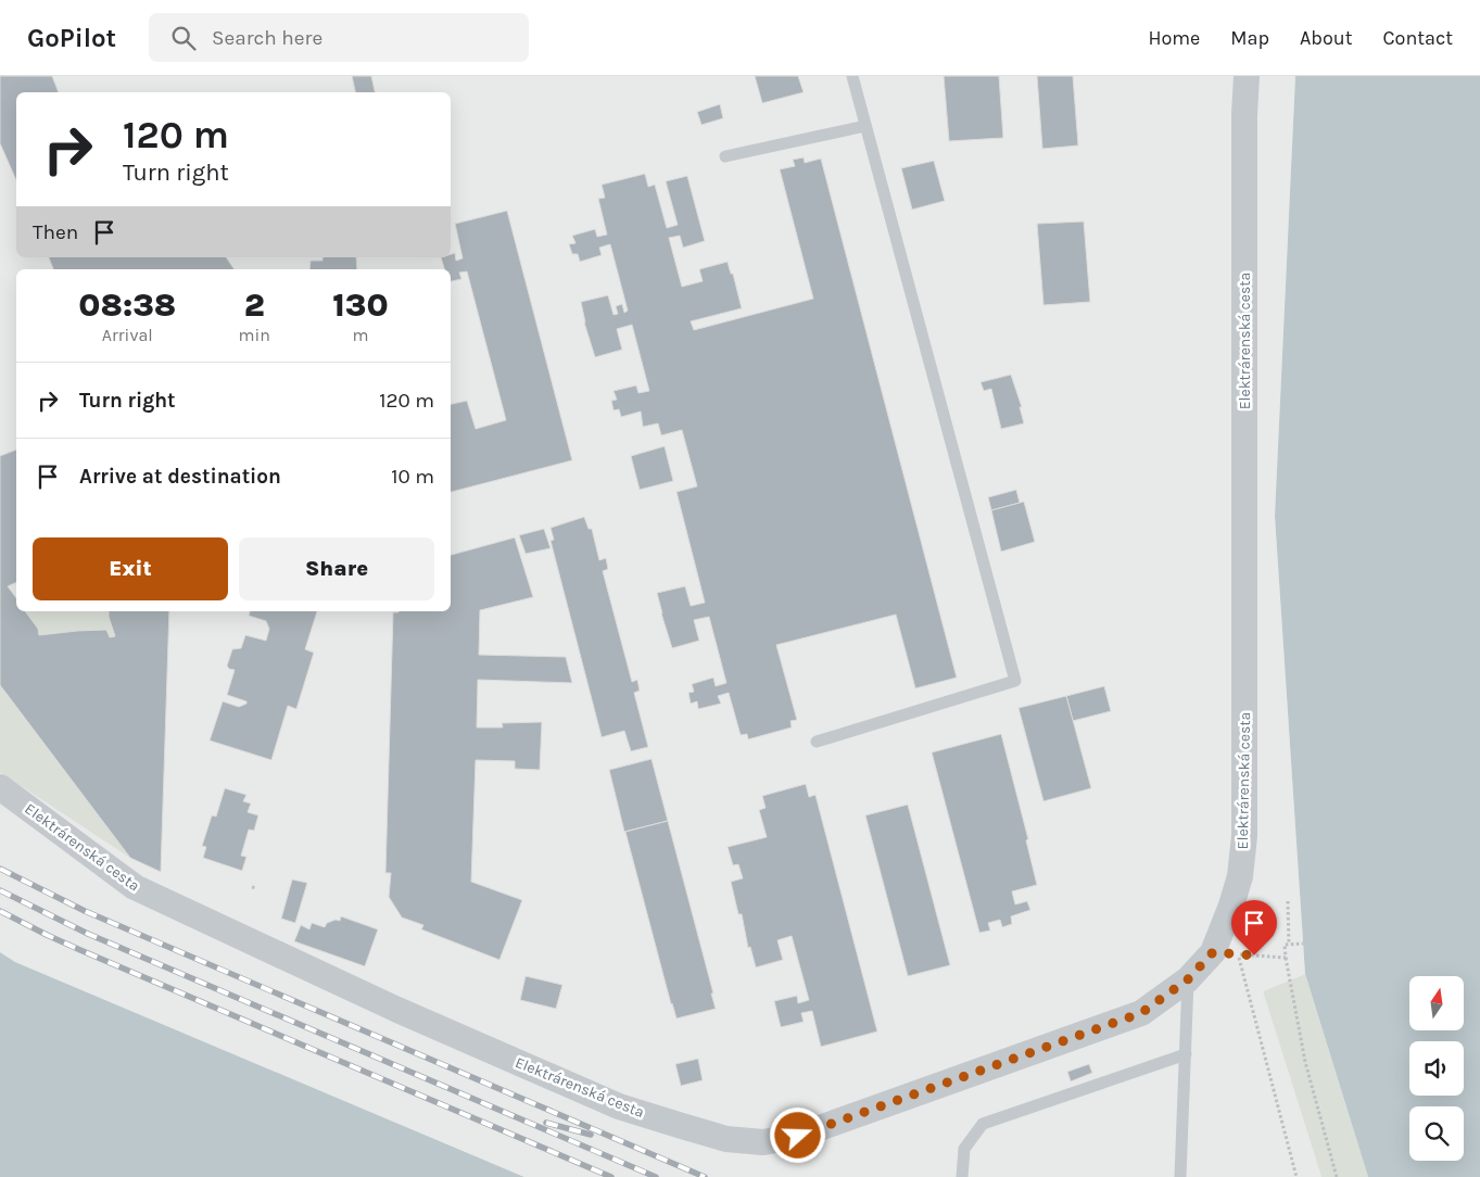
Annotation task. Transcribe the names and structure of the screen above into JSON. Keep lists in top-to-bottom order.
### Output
{
  "streets": {
    "street": ["Elektrárenská cesta"]
  },
  "north": "top",
  "page": {
    "header": "GoPilot",
    "search": "Search here",
    "nav": [
      "Home",
      "Map",
      "About",
      "Contact"
    ],
    "turn": ["120 m", "Turn right"],
    "then": "Then",
    "eta": [
      "08:38",
      "Arrival",
      "2",
      "min",
      "130",
      "m"
    ],
    "list": [
      {
        "name": "Turn right",
        "value": "120 m"
      },
      {
        "name": "Arrive at destination",
        "value": "10 m"
      }
    ],
    "buttons": ["Exit", "Share"]
  }
}
